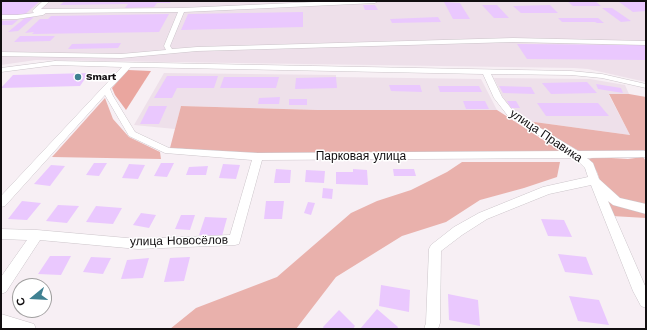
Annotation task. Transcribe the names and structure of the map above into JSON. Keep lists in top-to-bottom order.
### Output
{
  "streets": {
    "street": ["улица Правика", "Парковая улица", "улица Новосёлов"]
  },
  "crossings": [
    ["улица Правика", "Парковая улица"],
    ["Парковая улица", "улица Новосёлов"]
  ],
  "places": ["Smart"],
  "north": "left"
}
